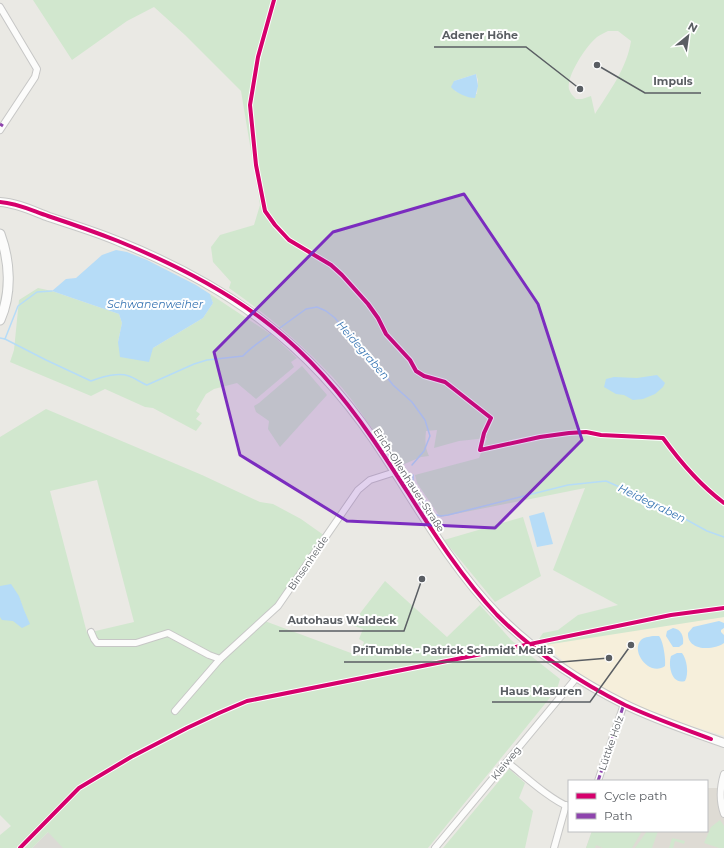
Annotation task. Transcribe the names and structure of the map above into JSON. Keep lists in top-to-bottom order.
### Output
{
  "streets": {
    "street": [
      "Erich-Ollenhauer-Straße",
      "Binsenheide",
      "Lüttke Holz",
      "Kleiweg"
    ]
  },
  "crossings": [
    ["Erich-Ollenhauer-Straße", "Binsenheide"],
    ["Erich-Ollenhauer-Straße", "Lüttke Holz"],
    ["Erich-Ollenhauer-Straße", "Kleiweg"]
  ],
  "water": ["Schwanenweiher", "Heidegraben"],
  "places": [
    "Impuls",
    "Adener Höhe",
    "Autohaus Waldeck",
    "Haus Masuren",
    "PriTumble - Patrick Schmidt Media"
  ],
  "legend": ["Cycle path", "Path"],
  "north": "top right"
}
